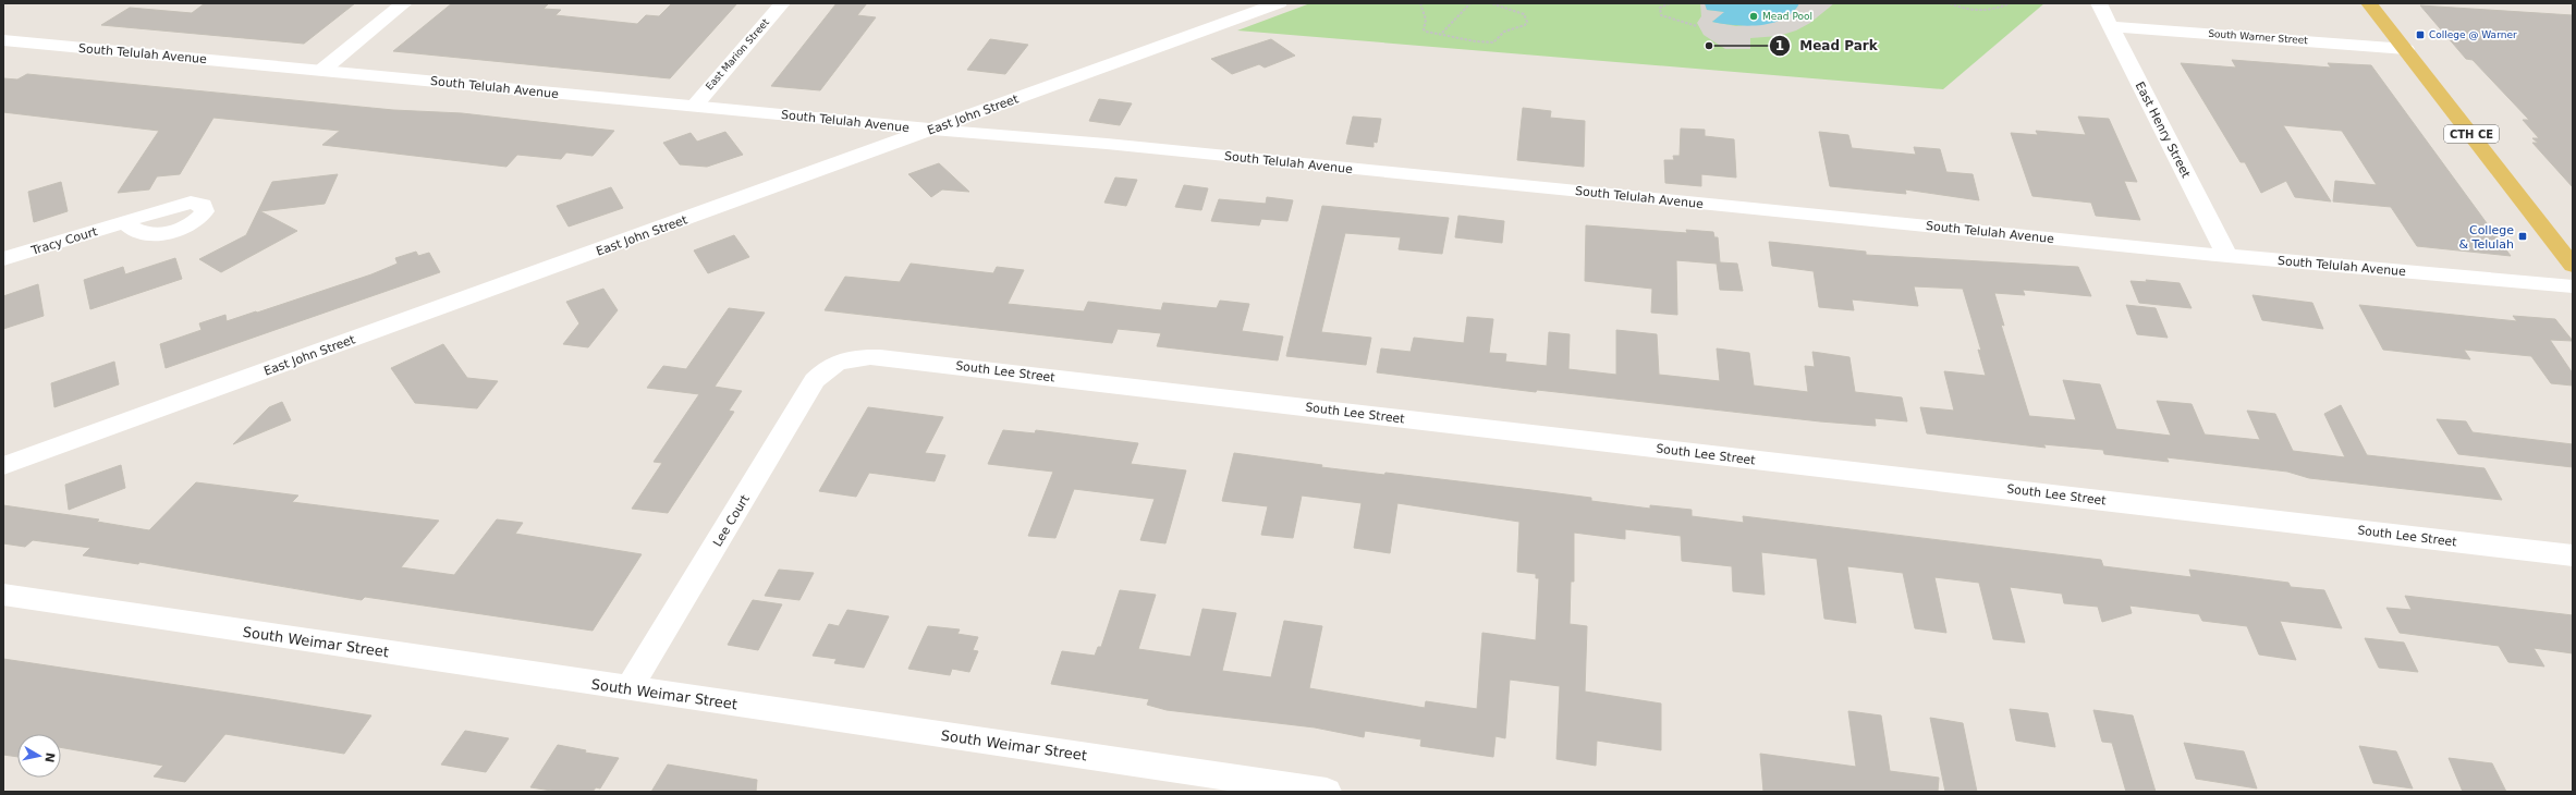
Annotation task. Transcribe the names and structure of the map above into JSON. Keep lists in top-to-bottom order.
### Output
{
  "streets": {
    "main road": ["CTH CE"],
    "street": [
      "South Warner Street",
      "South Telulah Avenue",
      "East Marion Street",
      "East John Street",
      "East Henry Street",
      "Tracy Court",
      "South Lee Street",
      "Lee Court",
      "South Weimar Street"
    ]
  },
  "crossings": [
    ["South Warner Street", "East Henry Street"],
    ["South Warner Street", "CTH CE"],
    ["South Telulah Avenue", "East Marion Street"],
    ["South Telulah Avenue", "East John Street"],
    ["South Telulah Avenue", "East Henry Street"],
    ["South Lee Street", "Lee Court"],
    ["Lee Court", "South Weimar Street"]
  ],
  "places": {
    "other": ["Mead Pool", "Mead Park"],
    "transit": ["College @ Warner", "College & Telulah"]
  },
  "north": "right"
}
